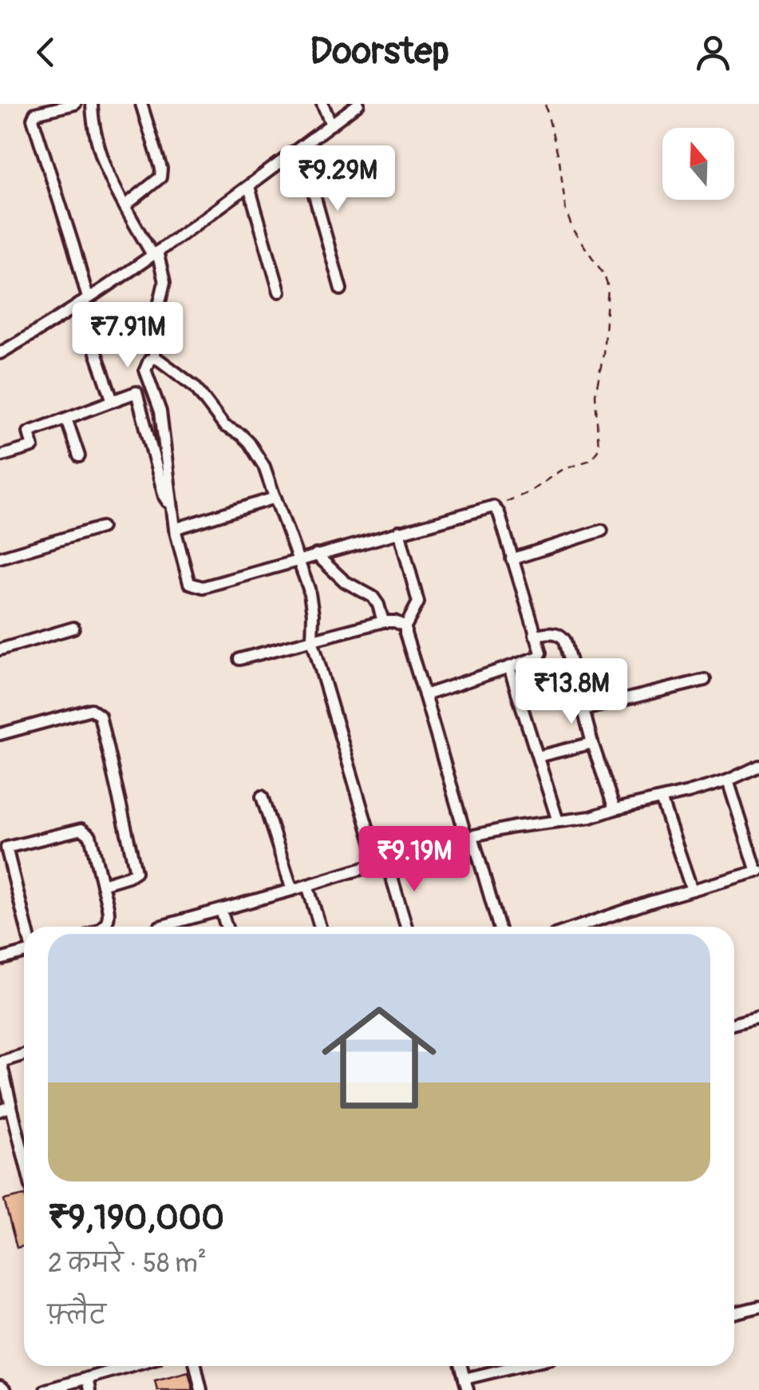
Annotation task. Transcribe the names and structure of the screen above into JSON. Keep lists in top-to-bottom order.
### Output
{
  "north": "top",
  "page": {
    "header": "Doorstep",
    "price": [
      "₹9.29M",
      "₹7.91M",
      "₹13.8M",
      "₹9.19M"
    ],
    "list": [
      {
        "name": "₹9,190,000",
        "note": "2 कमरे · 58 m² · फ़्लैट"
      }
    ]
  }
}
